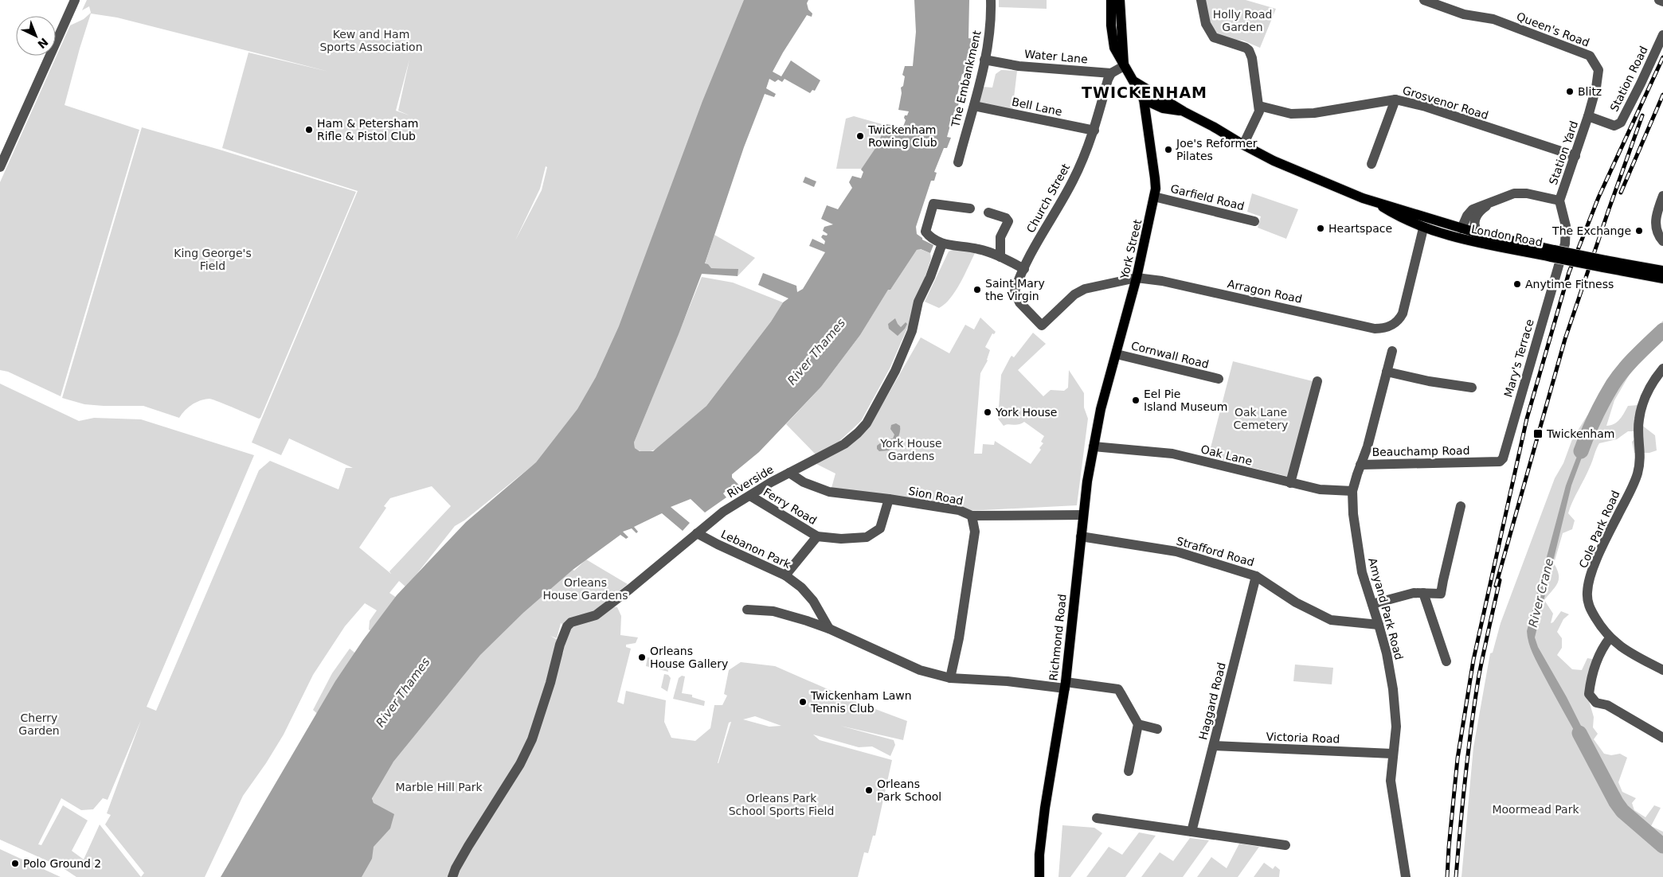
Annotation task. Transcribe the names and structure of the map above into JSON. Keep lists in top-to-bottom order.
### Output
{
  "streets": {
    "main road": ["London Road", "York Street", "Richmond Road"],
    "street": [
      "Queen's Road",
      "Water Lane",
      "The Embankment",
      "Station Road",
      "Grosvenor Road",
      "Bell Lane",
      "Station Yard",
      "Garfield Road",
      "Church Street",
      "Arragon Road",
      "Cornwall Road",
      "Mary's Terrace",
      "Beauchamp Road",
      "Oak Lane",
      "Riverside",
      "Sion Road",
      "Ferry Road",
      "Cole Park Road",
      "Lebanon Park",
      "Strafford Road",
      "Amyand Park Road",
      "Haggard Road",
      "Victoria Road"
    ]
  },
  "crossings": [
    ["Queen's Road", "Station Road"],
    ["Queen's Road", "Station Yard"],
    ["Water Lane", "The Embankment"],
    ["Water Lane", "Church Street"],
    ["The Embankment", "Bell Lane"],
    ["Station Road", "Station Yard"],
    ["Grosvenor Road", "Station Yard"],
    ["Bell Lane", "Church Street"],
    ["Station Yard", "Mary's Terrace"],
    ["Garfield Road", "York Street"],
    ["Church Street", "Arragon Road"],
    ["London Road", "York Street"],
    ["London Road", "Arragon Road"],
    ["York Street", "Arragon Road"],
    ["York Street", "Cornwall Road"],
    ["York Street", "Richmond Road"],
    ["Mary's Terrace", "Beauchamp Road"],
    ["Beauchamp Road", "Amyand Park Road"],
    ["Oak Lane", "Amyand Park Road"],
    ["Oak Lane", "Richmond Road"],
    ["Riverside", "Sion Road"],
    ["Riverside", "Ferry Road"],
    ["Riverside", "Lebanon Park"],
    ["Sion Road", "Ferry Road"],
    ["Sion Road", "Richmond Road"],
    ["Strafford Road", "Amyand Park Road"],
    ["Strafford Road", "Richmond Road"],
    ["Strafford Road", "Haggard Road"],
    ["Amyand Park Road", "Victoria Road"],
    ["Haggard Road", "Victoria Road"]
  ],
  "districts": ["TWICKENHAM"],
  "water": ["River Thames", "River Crane"],
  "parks": [
    "Holly Road Garden",
    "Kew and Ham Sports Association",
    "King George's Field",
    "Oak Lane Cemetery",
    "York House Gardens",
    "Orleans House Gardens",
    "Cherry Garden",
    "Marble Hill Park",
    "Orleans Park School Sports Field",
    "Moormead Park"
  ],
  "places": {
    "other": [
      "Blitz",
      "Ham & Petersham Rifle & Pistol Club",
      "Twickenham Rowing Club",
      "Joe's Reformer Pilates",
      "Heartspace",
      "The Exchange",
      "Anytime Fitness",
      "Saint Mary the Virgin",
      "Eel Pie Island Museum",
      "York House",
      "Orleans House Gallery",
      "Twickenham Lawn Tennis Club",
      "Orleans Park School",
      "Polo Ground 2"
    ],
    "transit": ["Twickenham"]
  },
  "north": "bottom right"
}
